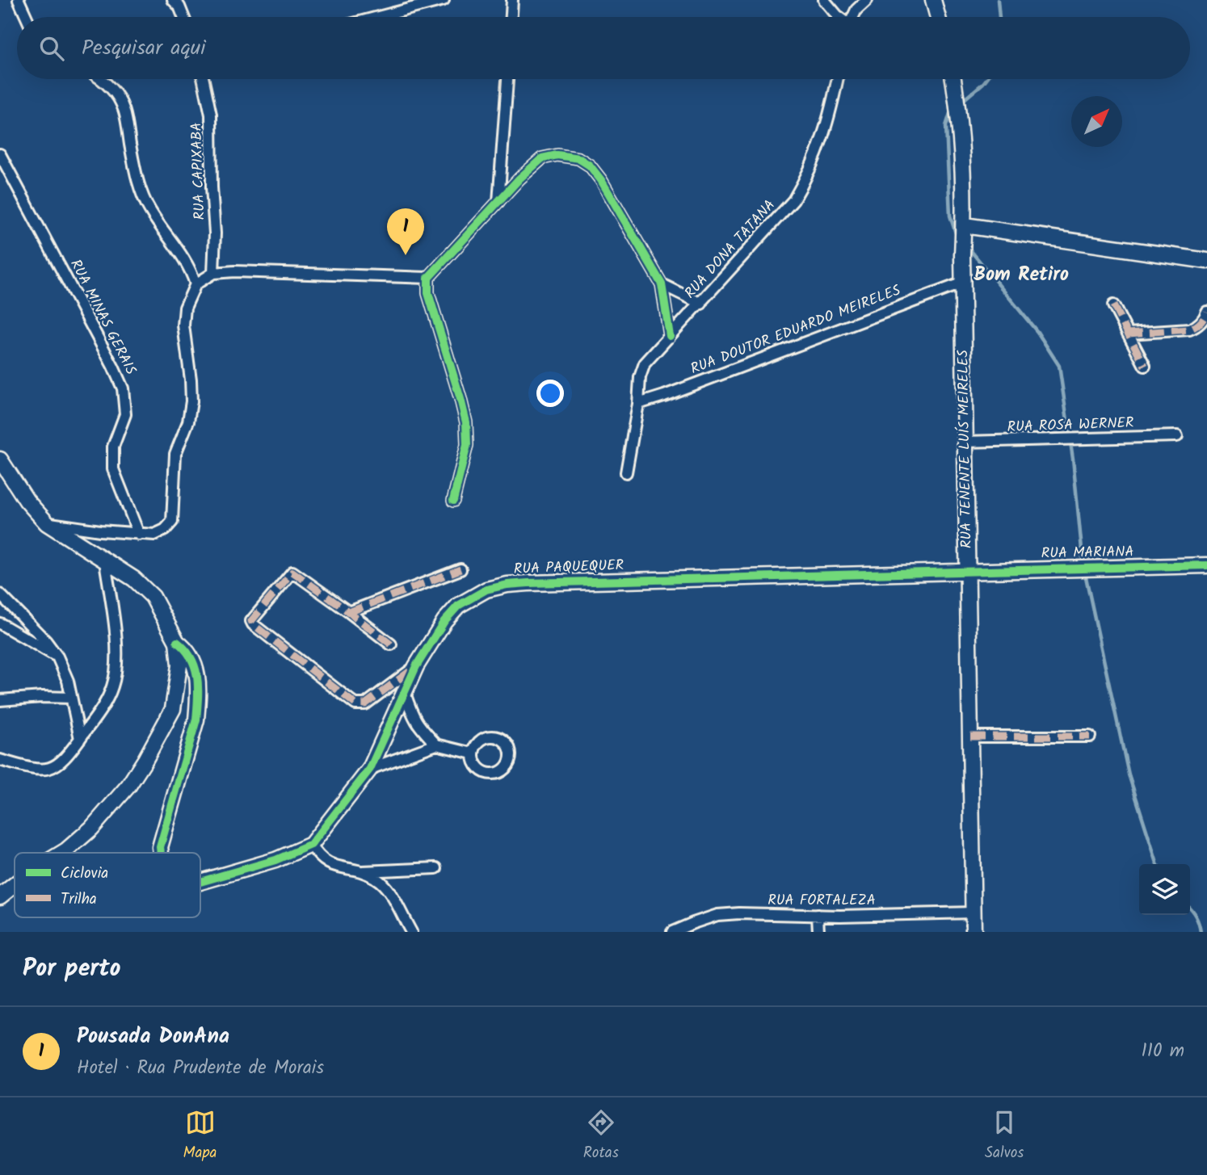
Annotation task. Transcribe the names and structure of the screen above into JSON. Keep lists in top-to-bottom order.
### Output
{
  "streets": {
    "street": [
      "RUA CAPIXABA",
      "RUA DONA TATANA",
      "RUA MINAS GERAIS",
      "RUA DOUTOR EDUARDO MEIRELES",
      "RUA ROSA WERNER",
      "RUA TENENTE LUÍS MEIRELES",
      "RUA MARIANA",
      "RUA PAQUEQUER",
      "RUA FORTALEZA"
    ]
  },
  "crossings": [
    ["RUA DONA TATANA", "RUA DOUTOR EDUARDO MEIRELES"],
    ["RUA DOUTOR EDUARDO MEIRELES", "RUA TENENTE LUÍS MEIRELES"],
    ["RUA ROSA WERNER", "RUA TENENTE LUÍS MEIRELES"],
    ["RUA TENENTE LUÍS MEIRELES", "RUA MARIANA"],
    ["RUA TENENTE LUÍS MEIRELES", "RUA PAQUEQUER"],
    ["RUA TENENTE LUÍS MEIRELES", "RUA FORTALEZA"],
    ["RUA MARIANA", "RUA PAQUEQUER"]
  ],
  "districts": ["Bom Retiro"],
  "legend": ["Ciclovia", "Trilha"],
  "north": "top right",
  "page": {
    "search": "Pesquisar aqui",
    "pins": "1",
    "heading": "Por perto",
    "list": [
      {
        "mark": "1",
        "name": "Pousada DonAna",
        "note": "Hotel · Rua Prudente de Morais",
        "value": "110 m"
      }
    ],
    "nav": ["Mapa", "Rotas", "Salvos"]
  }
}
